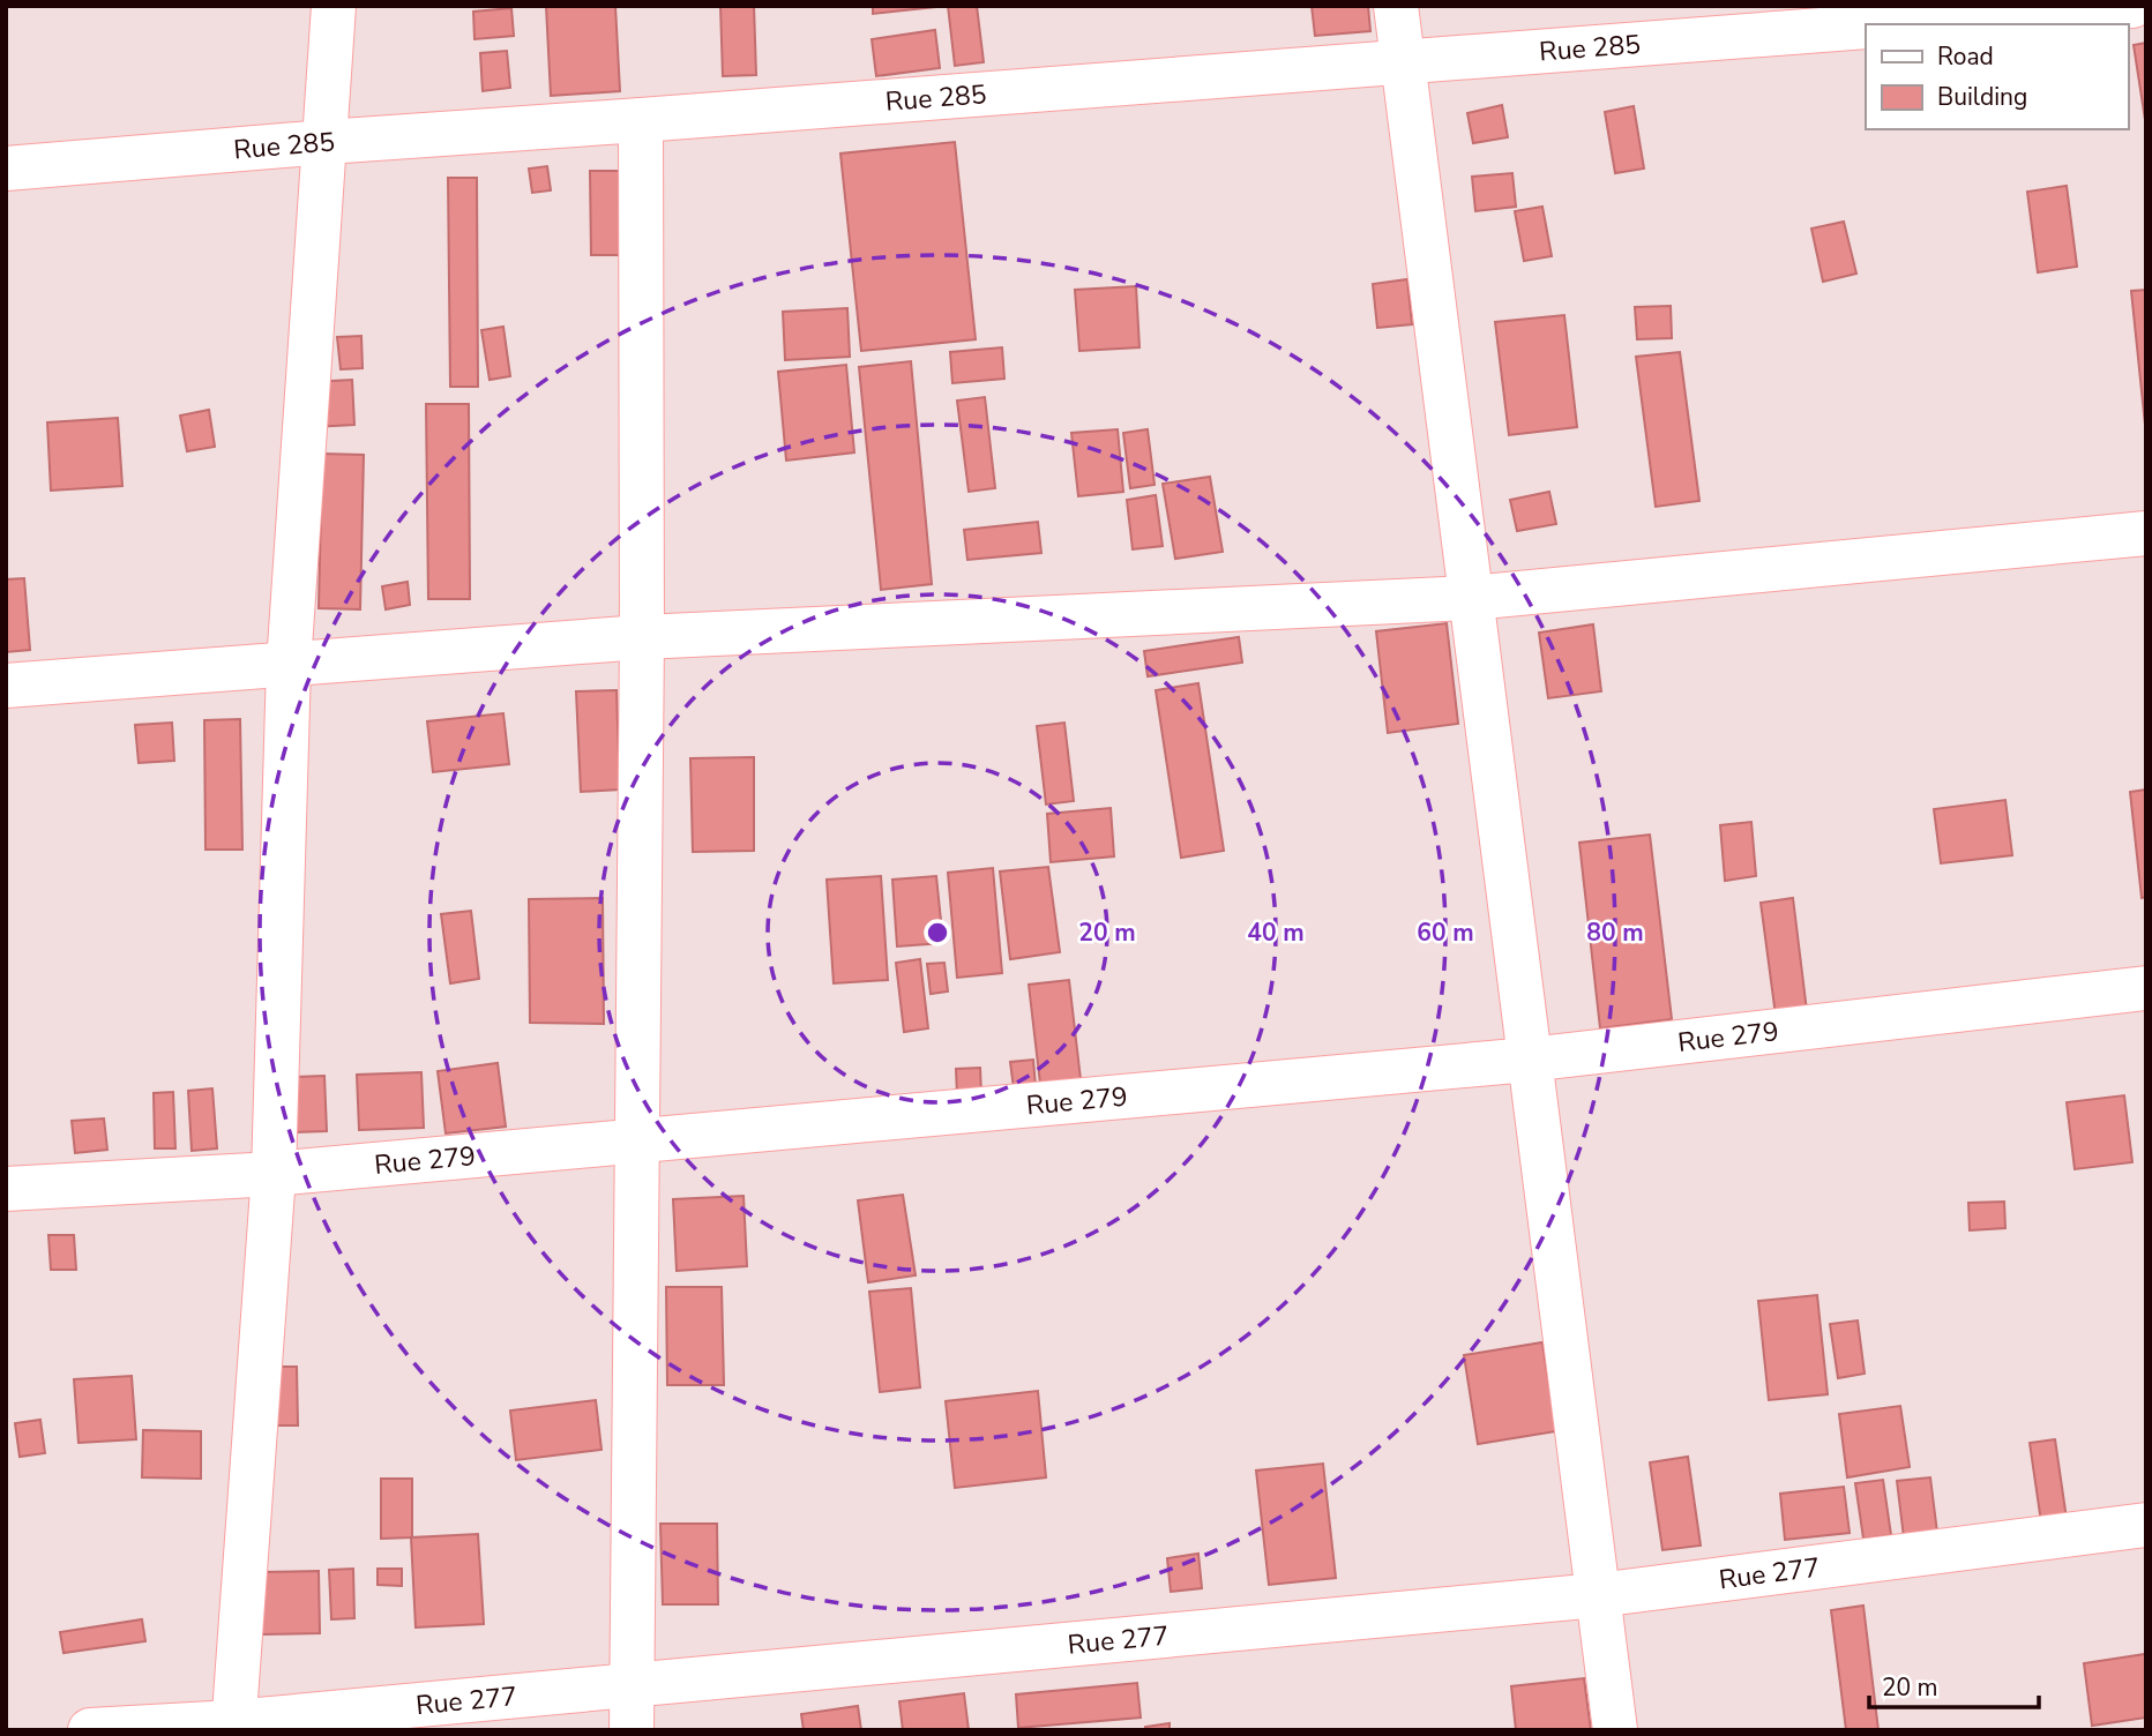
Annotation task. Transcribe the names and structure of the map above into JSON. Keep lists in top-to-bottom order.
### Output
{
  "streets": {
    "street": ["Rue 285", "Rue 279", "Rue 277"]
  },
  "legend": ["Road", "Building"],
  "scale_bar": "20 m",
  "rings": [
    "20 m",
    "40 m",
    "60 m",
    "80 m"
  ]
}
